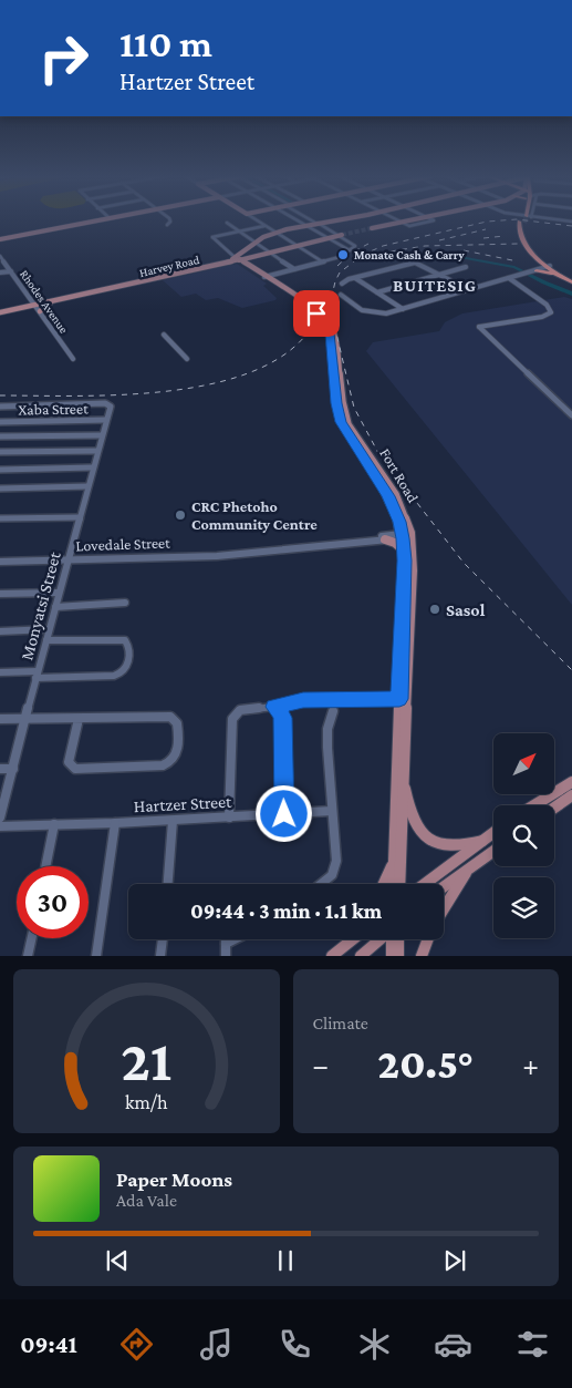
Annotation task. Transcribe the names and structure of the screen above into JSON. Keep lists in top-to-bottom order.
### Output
{
  "streets": {
    "main road": ["Harvey Road", "Fort Road"],
    "street": [
      "Rhodes Avenue",
      "Xaba Street",
      "Lovedale Street",
      "Monyatsi Street",
      "Hartzer Street"
    ]
  },
  "crossings": [
    ["Harvey Road", "Fort Road"],
    ["Xaba Street", "Monyatsi Street"],
    ["Fort Road", "Lovedale Street"],
    ["Lovedale Street", "Monyatsi Street"]
  ],
  "districts": ["BUITESIG"],
  "places": ["Monate Cash & Carry", "CRC Phetoho Community Centre", "Sasol"],
  "north": "top right",
  "page": {
    "turn": ["110 m", "Hartzer Street"],
    "limit": "30",
    "trip": "09:44 · 3 min · 1.1 km",
    "tile": "Climate",
    "heat": ["−", "20.5°", "+"],
    "song": ["Paper Moons", "Ada Vale"],
    "tabs": "09:41",
    "gauge": ["21", "km/h"]
  }
}
